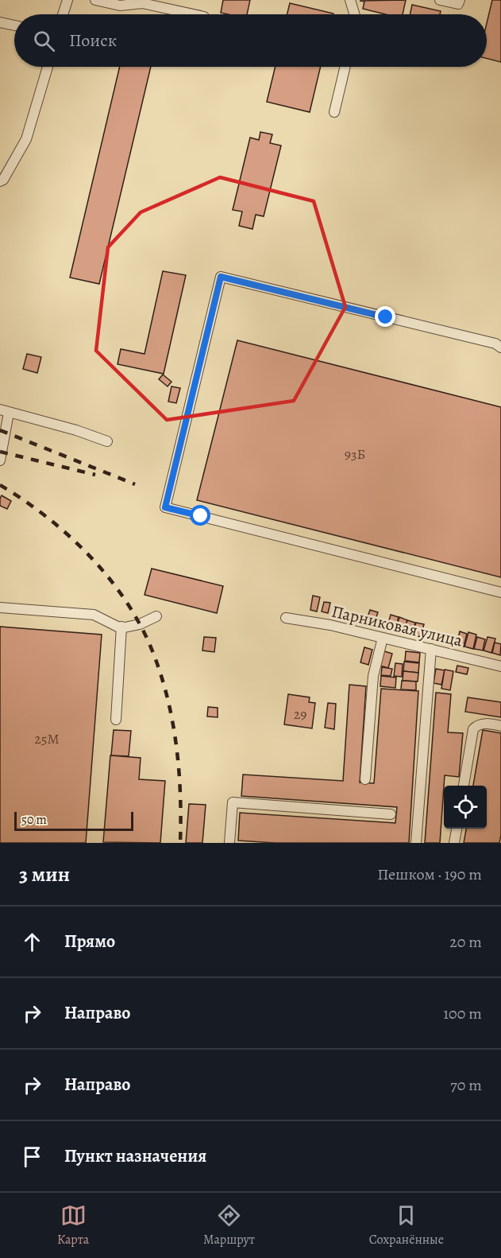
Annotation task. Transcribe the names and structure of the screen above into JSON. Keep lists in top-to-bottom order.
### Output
{
  "streets": {
    "lane": ["Парниковая улица"]
  },
  "house_numbers": ["93Б", "29", "25М"],
  "scale_bar": "50 m",
  "page": {
    "search": "Поиск",
    "scale": "50 m",
    "heading": ["3 мин", "Пешком · 190 m"],
    "list": [
      ["Прямо", "20 m"],
      ["Направо", "100 m"],
      ["Направо", "70 m"],
      "Пункт назначения"
    ],
    "nav": ["Карта", "Маршрут", "Сохранённые"]
  }
}
